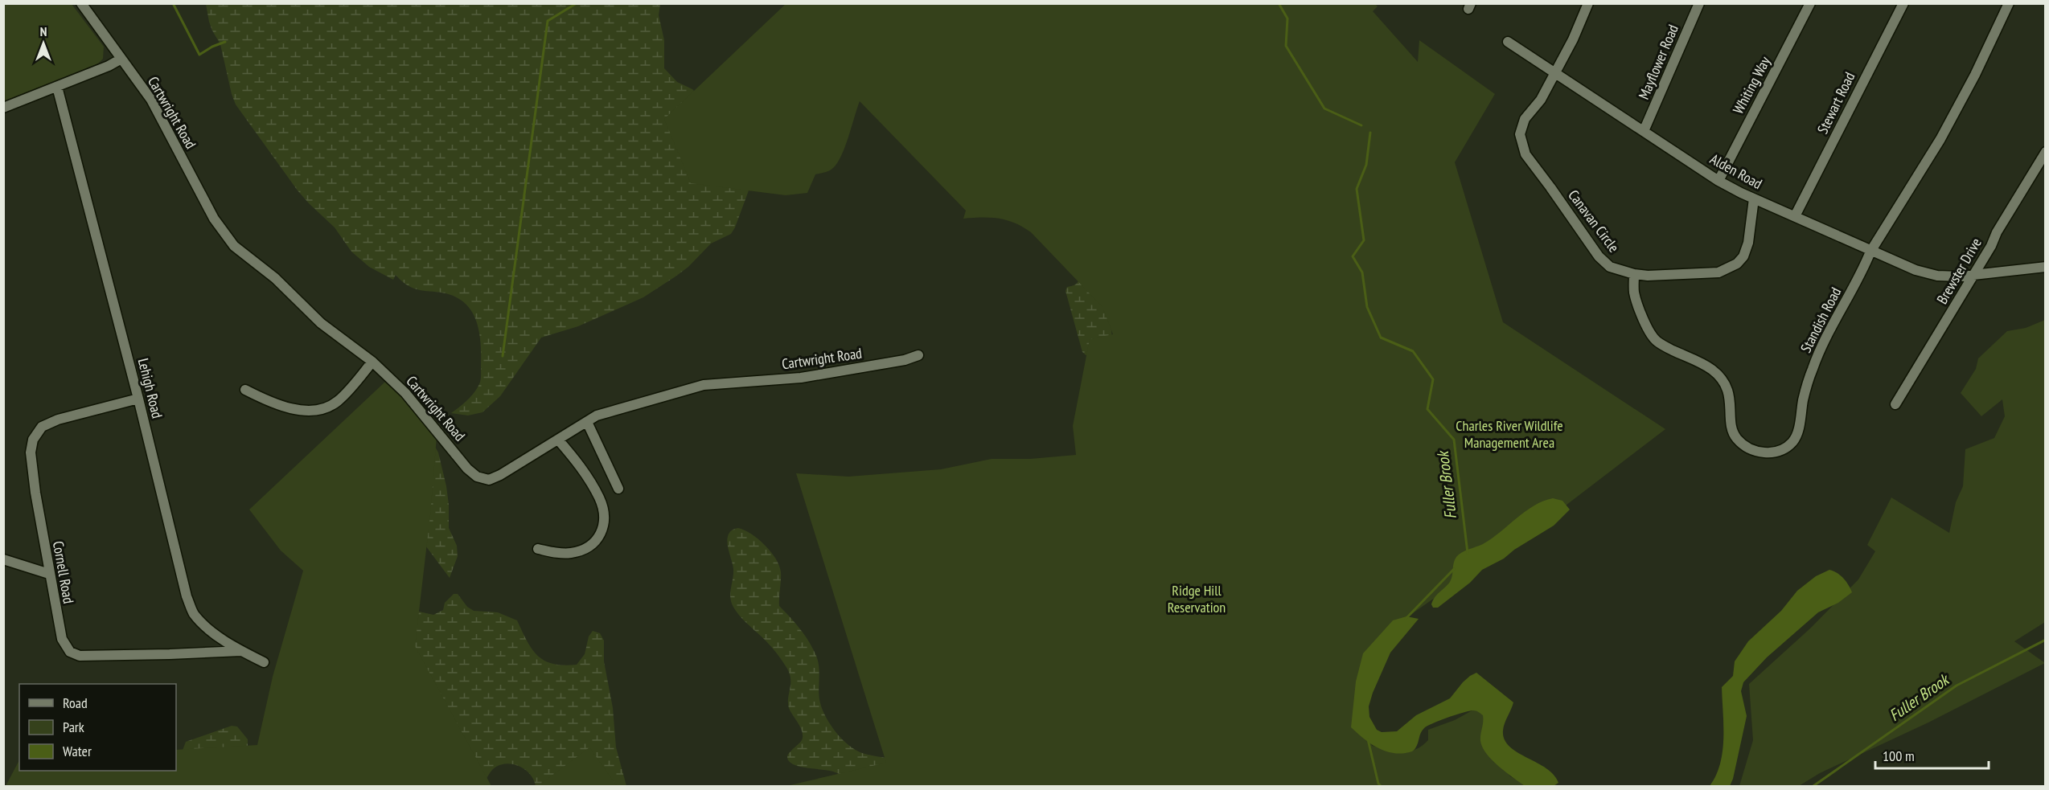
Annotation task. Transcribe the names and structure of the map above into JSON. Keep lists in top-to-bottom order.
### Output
{
  "streets": {
    "street": [
      "Mayflower Road",
      "Whiting Way",
      "Stewart Road",
      "Cartwright Road",
      "Alden Road",
      "Canavan Circle",
      "Brewster Drive",
      "Standish Road",
      "Lehigh Road",
      "Cornell Road"
    ]
  },
  "crossings": [
    ["Mayflower Road", "Alden Road"],
    ["Whiting Way", "Alden Road"],
    ["Stewart Road", "Alden Road"],
    ["Alden Road", "Canavan Circle"],
    ["Alden Road", "Brewster Drive"],
    ["Alden Road", "Standish Road"],
    ["Canavan Circle", "Standish Road"],
    ["Lehigh Road", "Cornell Road"]
  ],
  "water": ["Fuller Brook"],
  "parks": ["Charles River Wildlife Management Area", "Ridge Hill Reservation"],
  "legend": ["Road", "Park", "Water"],
  "scale_bar": "100 m",
  "north": "top"
}
